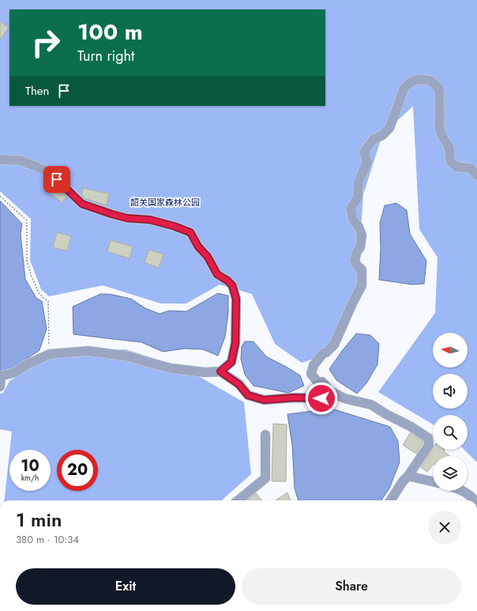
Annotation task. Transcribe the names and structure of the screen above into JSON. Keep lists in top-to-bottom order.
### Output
{
  "parks": ["韶关国家森林公园"],
  "north": "left",
  "page": {
    "turn": ["100 m", "Turn right"],
    "then": "Then",
    "speed": "10 km/h",
    "limit": "20",
    "heading": ["1 min", "380 m · 10:34"],
    "buttons": ["Exit", "Share"]
  }
}
